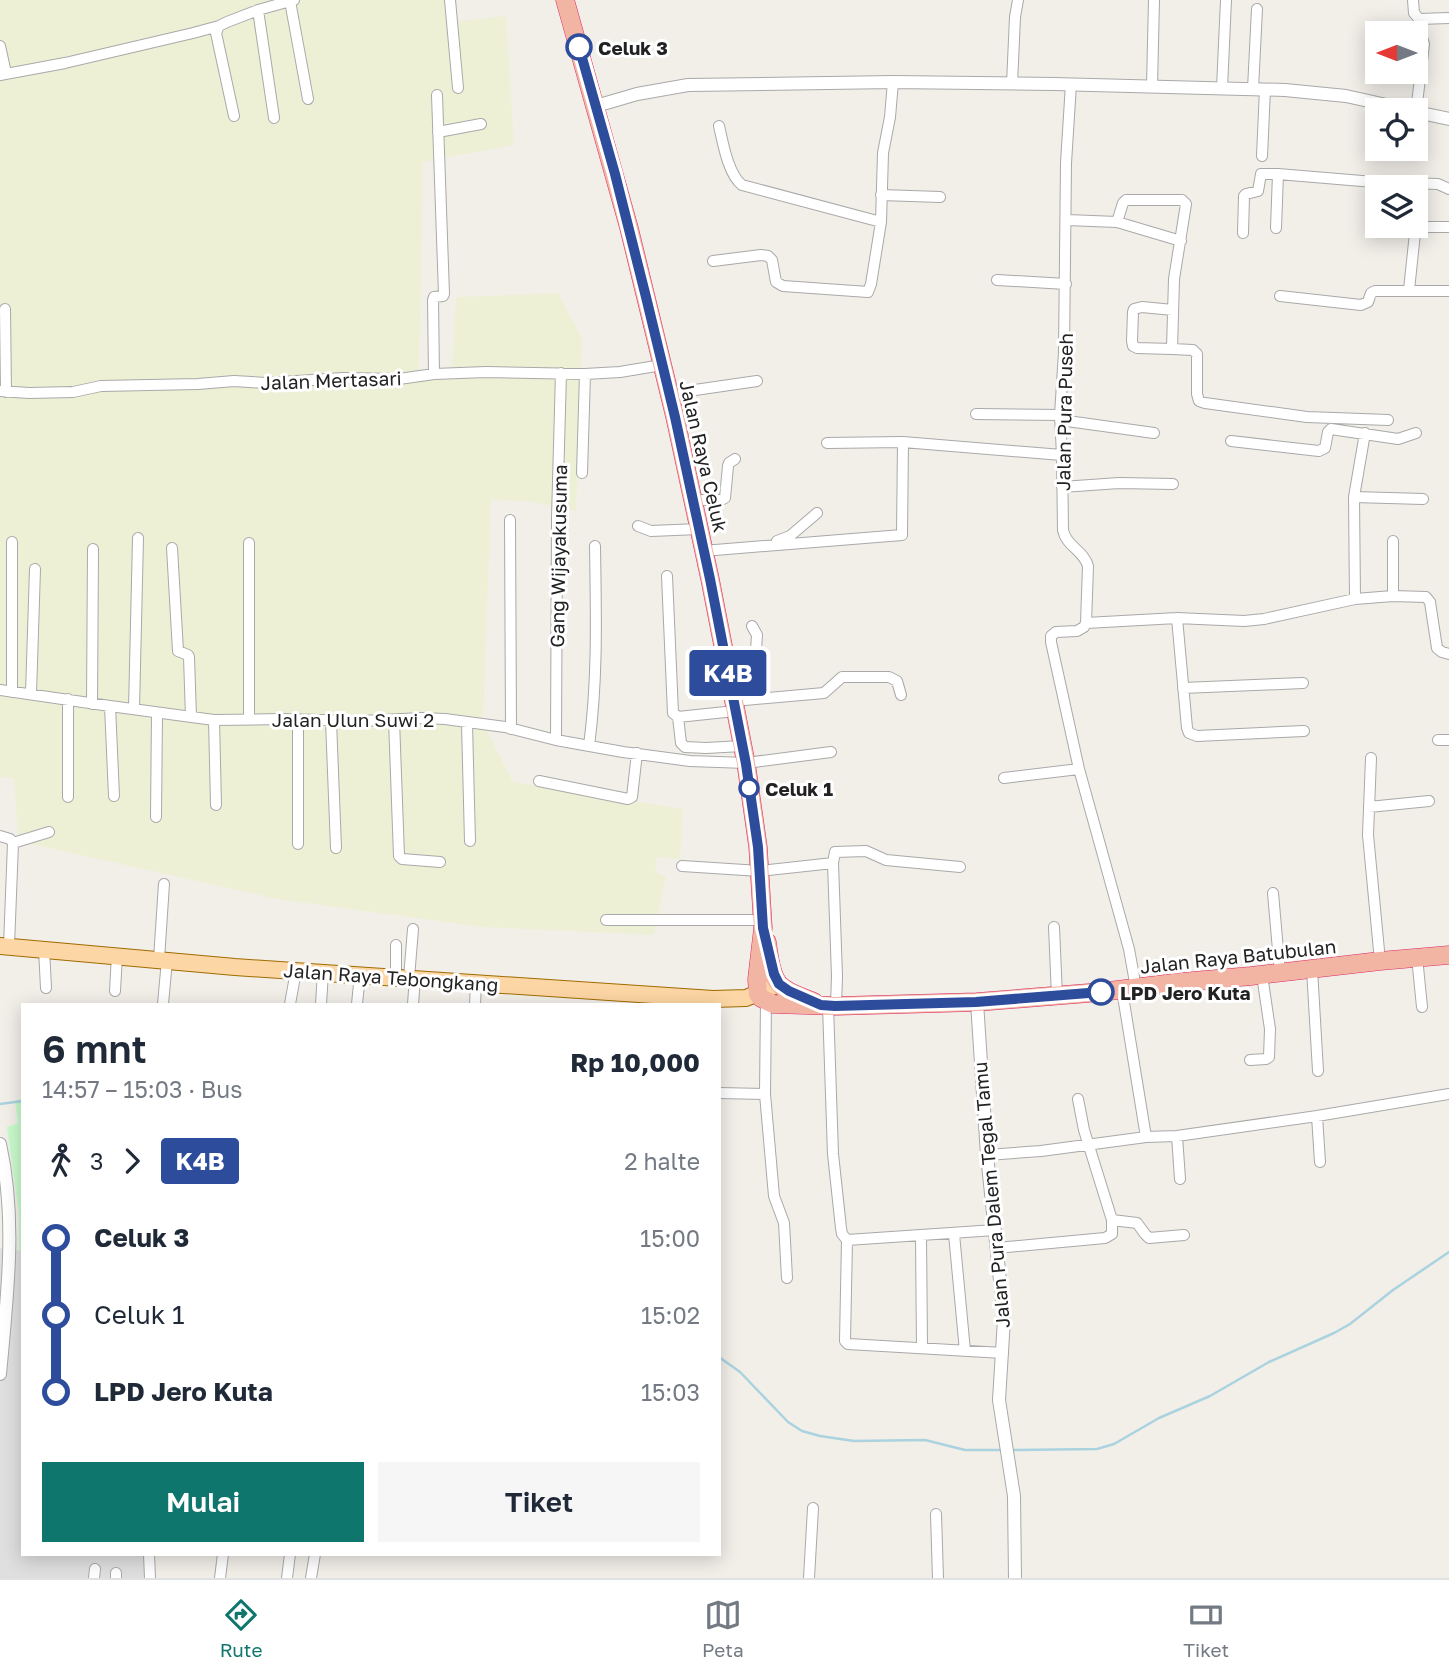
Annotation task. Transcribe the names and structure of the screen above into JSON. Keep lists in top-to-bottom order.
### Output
{
  "streets": {
    "highway": ["Jalan Raya Celuk", "Jalan Raya Batubulan"],
    "main road": ["Jalan Raya Tebongkang"],
    "street": [
      "Jalan Mertasari",
      "Jalan Pura Puseh",
      "Gang Wijayakusuma",
      "Jalan Ulun Suwi 2",
      "Jalan Pura Dalem Tegal Tamu"
    ]
  },
  "crossings": [
    ["Jalan Mertasari", "Jalan Raya Celuk"],
    ["Jalan Mertasari", "Gang Wijayakusuma"],
    ["Jalan Raya Celuk", "Jalan Ulun Suwi 2"],
    ["Jalan Raya Celuk", "Jalan Raya Batubulan"],
    ["Jalan Raya Celuk", "Jalan Raya Tebongkang"],
    ["Gang Wijayakusuma", "Jalan Ulun Suwi 2"],
    ["Jalan Raya Batubulan", "Jalan Raya Tebongkang"],
    ["Jalan Raya Batubulan", "Jalan Pura Dalem Tegal Tamu"]
  ],
  "places": ["Celuk 3", "Celuk 1", "LPD Jero Kuta"],
  "lines": ["bus line K4B"],
  "north": "left",
  "page": {
    "on_map": "K4B",
    "heading": ["6 mnt", "14:57 – 15:03 · Bus", "Rp 10,000"],
    "legs": ["3", "K4B", "2 halte"],
    "list": [
      {
        "name": "Celuk 3",
        "value": "15:00"
      },
      {
        "name": "Celuk 1",
        "value": "15:02"
      },
      {
        "name": "LPD Jero Kuta",
        "value": "15:03"
      }
    ],
    "buttons": ["Mulai", "Tiket"],
    "tabs": ["Rute", "Peta", "Tiket"]
  }
}
